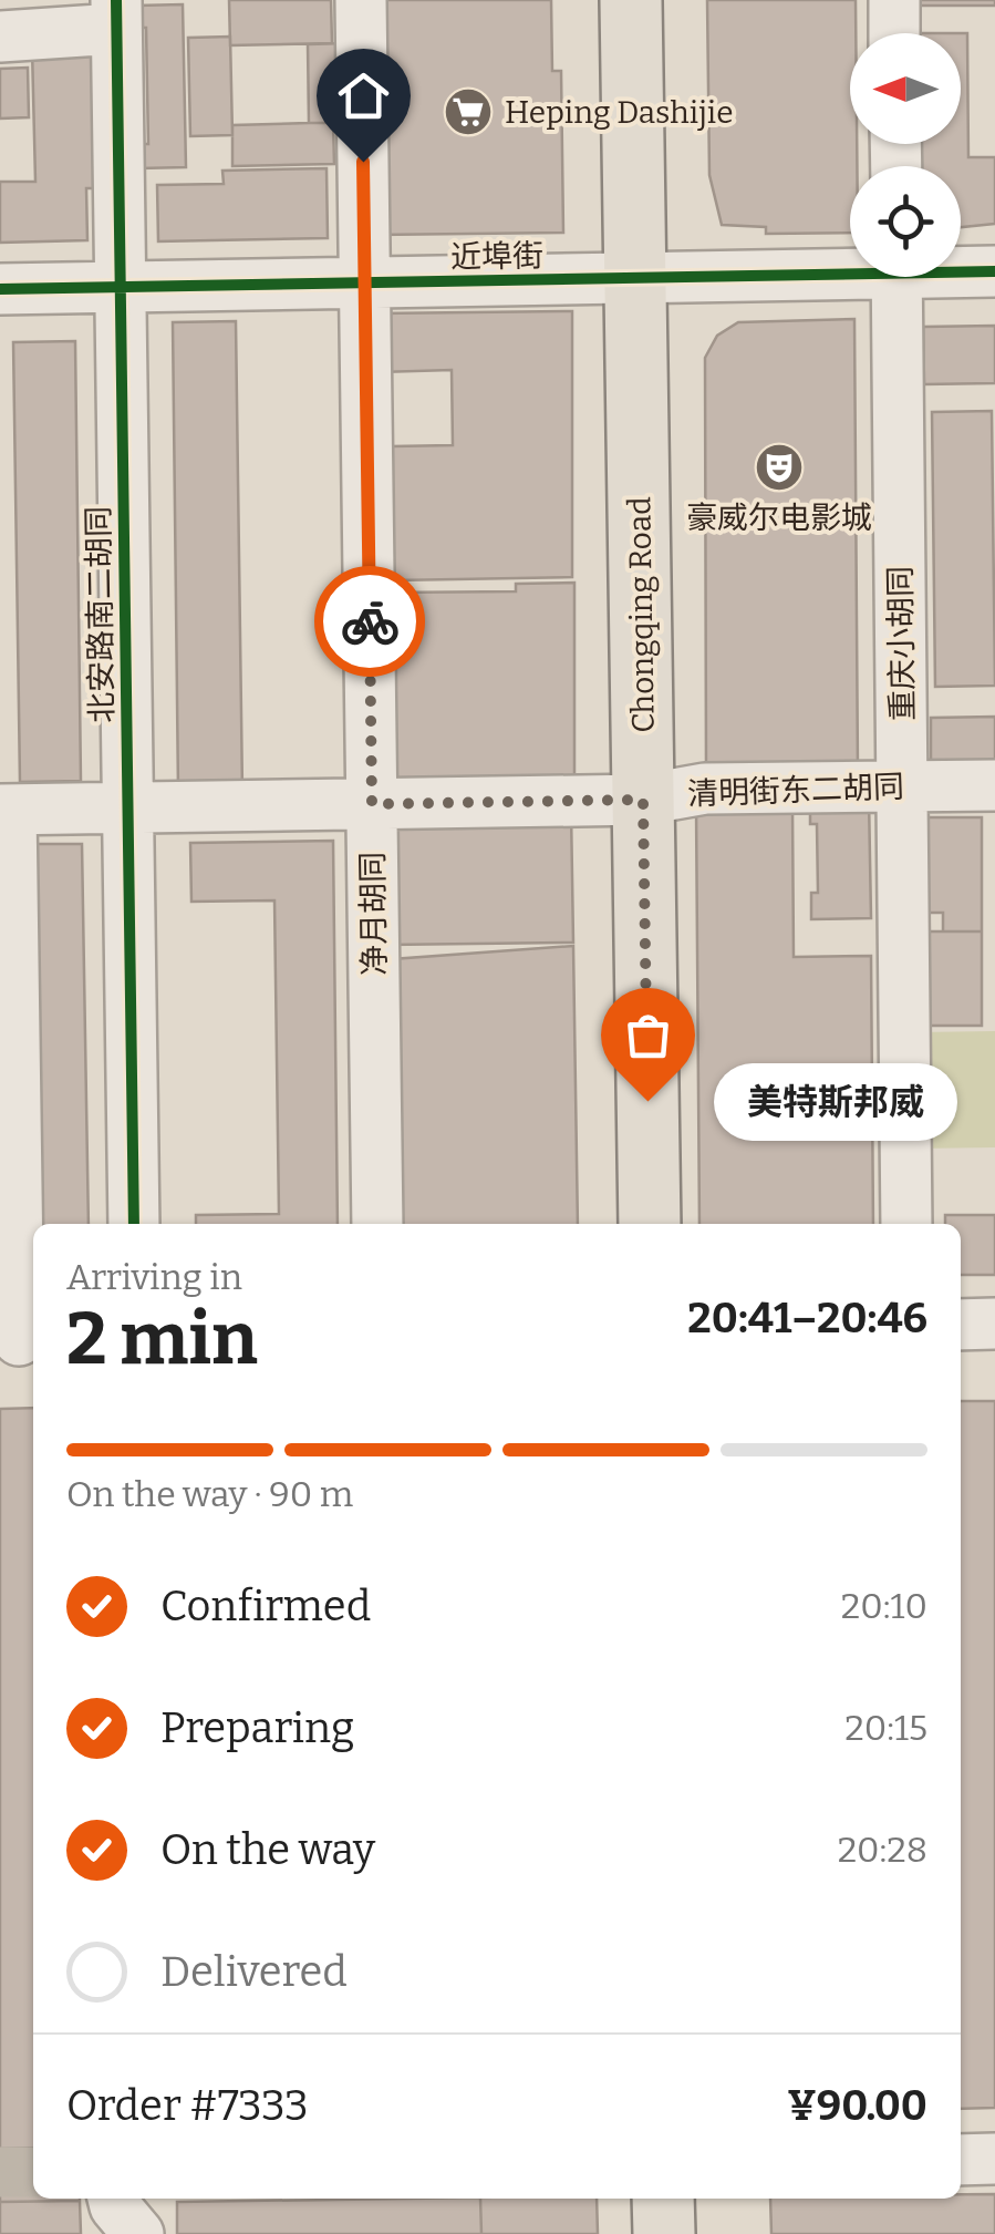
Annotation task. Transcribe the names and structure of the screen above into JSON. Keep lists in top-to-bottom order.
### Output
{
  "streets": {
    "main road": ["Chongqing Road"],
    "street": [
      "近埠街",
      "北安路南二胡同",
      "重庆小胡同",
      "清明街东二胡同",
      "净月胡同"
    ]
  },
  "crossings": [
    ["近埠街", "北安路南二胡同"],
    ["近埠街", "Chongqing Road"],
    ["近埠街", "净月胡同"],
    ["北安路南二胡同", "清明街东二胡同"],
    ["Chongqing Road", "清明街东二胡同"],
    ["重庆小胡同", "清明街东二胡同"],
    ["清明街东二胡同", "净月胡同"]
  ],
  "places": {
    "supermarket": ["Heping Dashijie"],
    "theatre": ["豪威尔电影城"],
    "other": ["美特斯邦威"]
  },
  "north": "left",
  "page": {
    "bubble": "美特斯邦威",
    "heading": ["2 min", "Arriving in", "20:41–20:46"],
    "panel": ["Order #7333", "¥90.00"],
    "bar": "On the way · 90 m",
    "list": [
      ["Confirmed", "20:10"],
      ["Preparing", "20:15"],
      ["On the way", "20:28"],
      "Delivered"
    ]
  }
}
